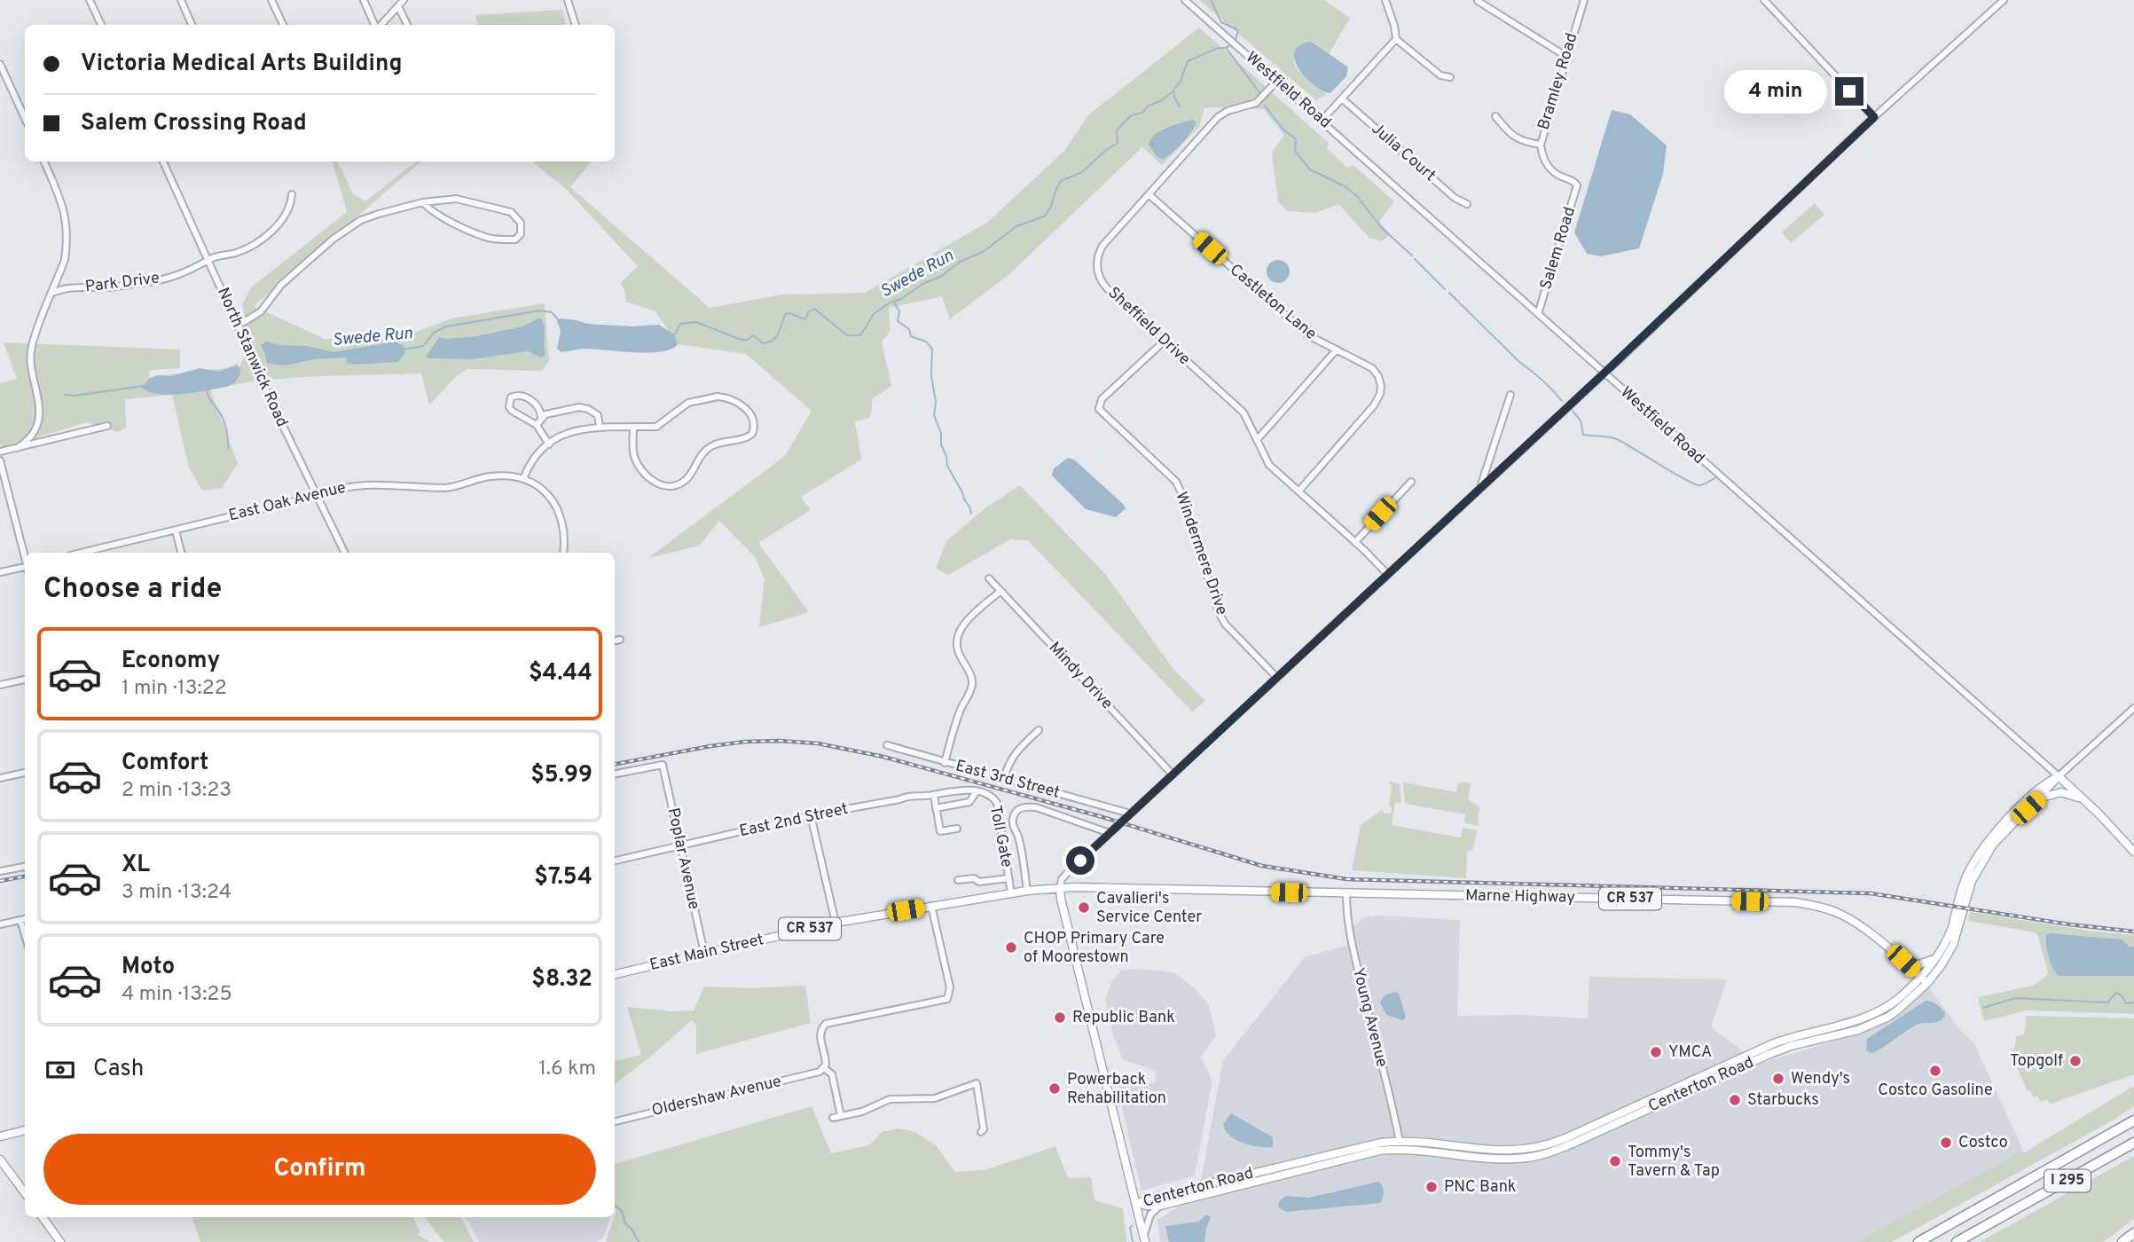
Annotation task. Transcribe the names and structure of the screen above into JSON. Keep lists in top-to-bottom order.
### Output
{
  "streets": {
    "highway": ["I 295"],
    "main road": [
      "Marne Highway",
      "CR 537",
      "East Main Street",
      "Centerton Road"
    ],
    "street": [
      "Bramley Road",
      "Westfield Road",
      "Julia Court",
      "Salem Road",
      "Park Drive",
      "Castleton Lane",
      "Sheffield Drive",
      "North Stanwick Road",
      "East Oak Avenue",
      "Windermere Drive",
      "Mindy Drive",
      "East 3rd Street",
      "East 2nd Street",
      "Toll Gate",
      "Poplar Avenue",
      "Young Avenue",
      "Oldershaw Avenue"
    ]
  },
  "crossings": [
    ["Bramley Road", "Salem Road"],
    ["Westfield Road", "Salem Road"],
    ["Westfield Road", "Sheffield Drive"],
    ["Park Drive", "North Stanwick Road"],
    ["Castleton Lane", "Sheffield Drive"],
    ["Sheffield Drive", "Windermere Drive"],
    ["North Stanwick Road", "East Oak Avenue"],
    ["East 2nd Street", "Toll Gate"],
    ["East 2nd Street", "Poplar Avenue"],
    ["Toll Gate", "East Main Street"],
    ["Poplar Avenue", "East Main Street"],
    ["Marne Highway", "East Main Street"],
    ["Marne Highway", "Young Avenue"],
    ["Marne Highway", "Centerton Road"],
    ["Young Avenue", "Centerton Road"]
  ],
  "water": ["Swede Run"],
  "places": [
    "Cavalieri's Service Center",
    "CHOP Primary Care of Moorestown",
    "Republic Bank",
    "YMCA",
    "Topgolf",
    "Costco Gasoline",
    "Wendy's",
    "Powerback Rehabilitation",
    "Starbucks",
    "Costco",
    "Tommy's Tavern & Tap",
    "PNC Bank"
  ],
  "page": {
    "banner": ["Victoria Medical Arts Building", "Salem Crossing Road"],
    "bubble": "4 min",
    "heading": "Choose a ride",
    "list": [
      {
        "name": "Economy",
        "note": "1 min · 13:22",
        "value": "$4.44"
      },
      {
        "name": "Comfort",
        "note": "2 min · 13:23",
        "value": "$5.99"
      },
      {
        "name": "XL",
        "note": "3 min · 13:24",
        "value": "$7.54"
      },
      {
        "name": "Moto",
        "note": "4 min · 13:25",
        "value": "$8.32"
      }
    ],
    "pay": ["Cash", "1.6 km"],
    "buttons": "Confirm"
  }
}
